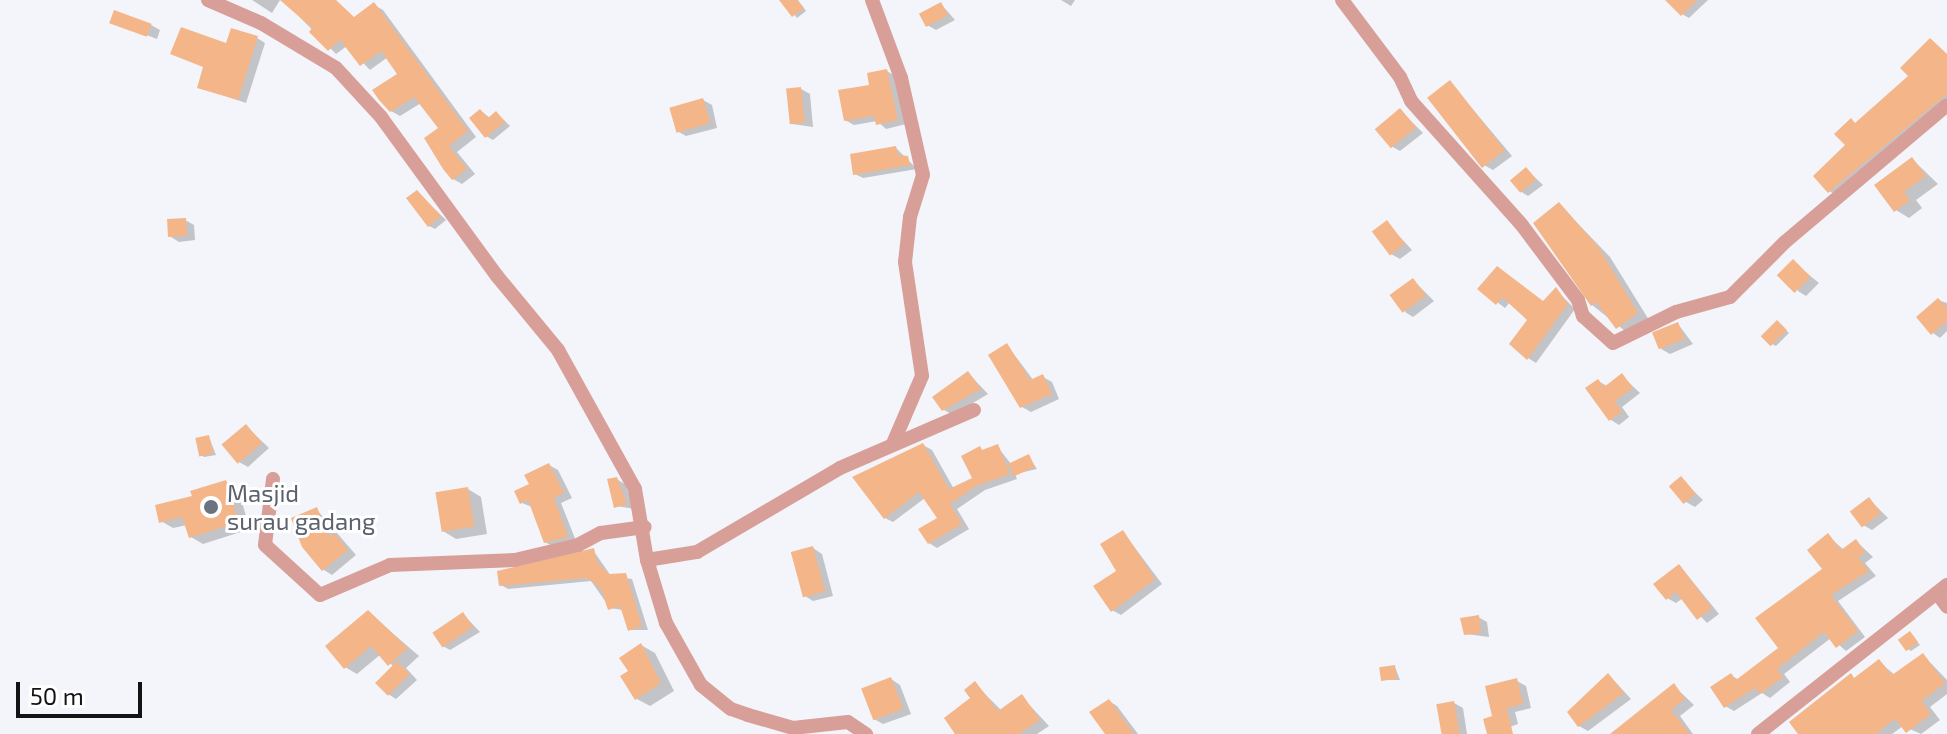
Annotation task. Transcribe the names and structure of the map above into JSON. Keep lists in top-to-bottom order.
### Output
{
  "places": ["Masjid surau gadang"],
  "scale_bar": "50 m"
}
